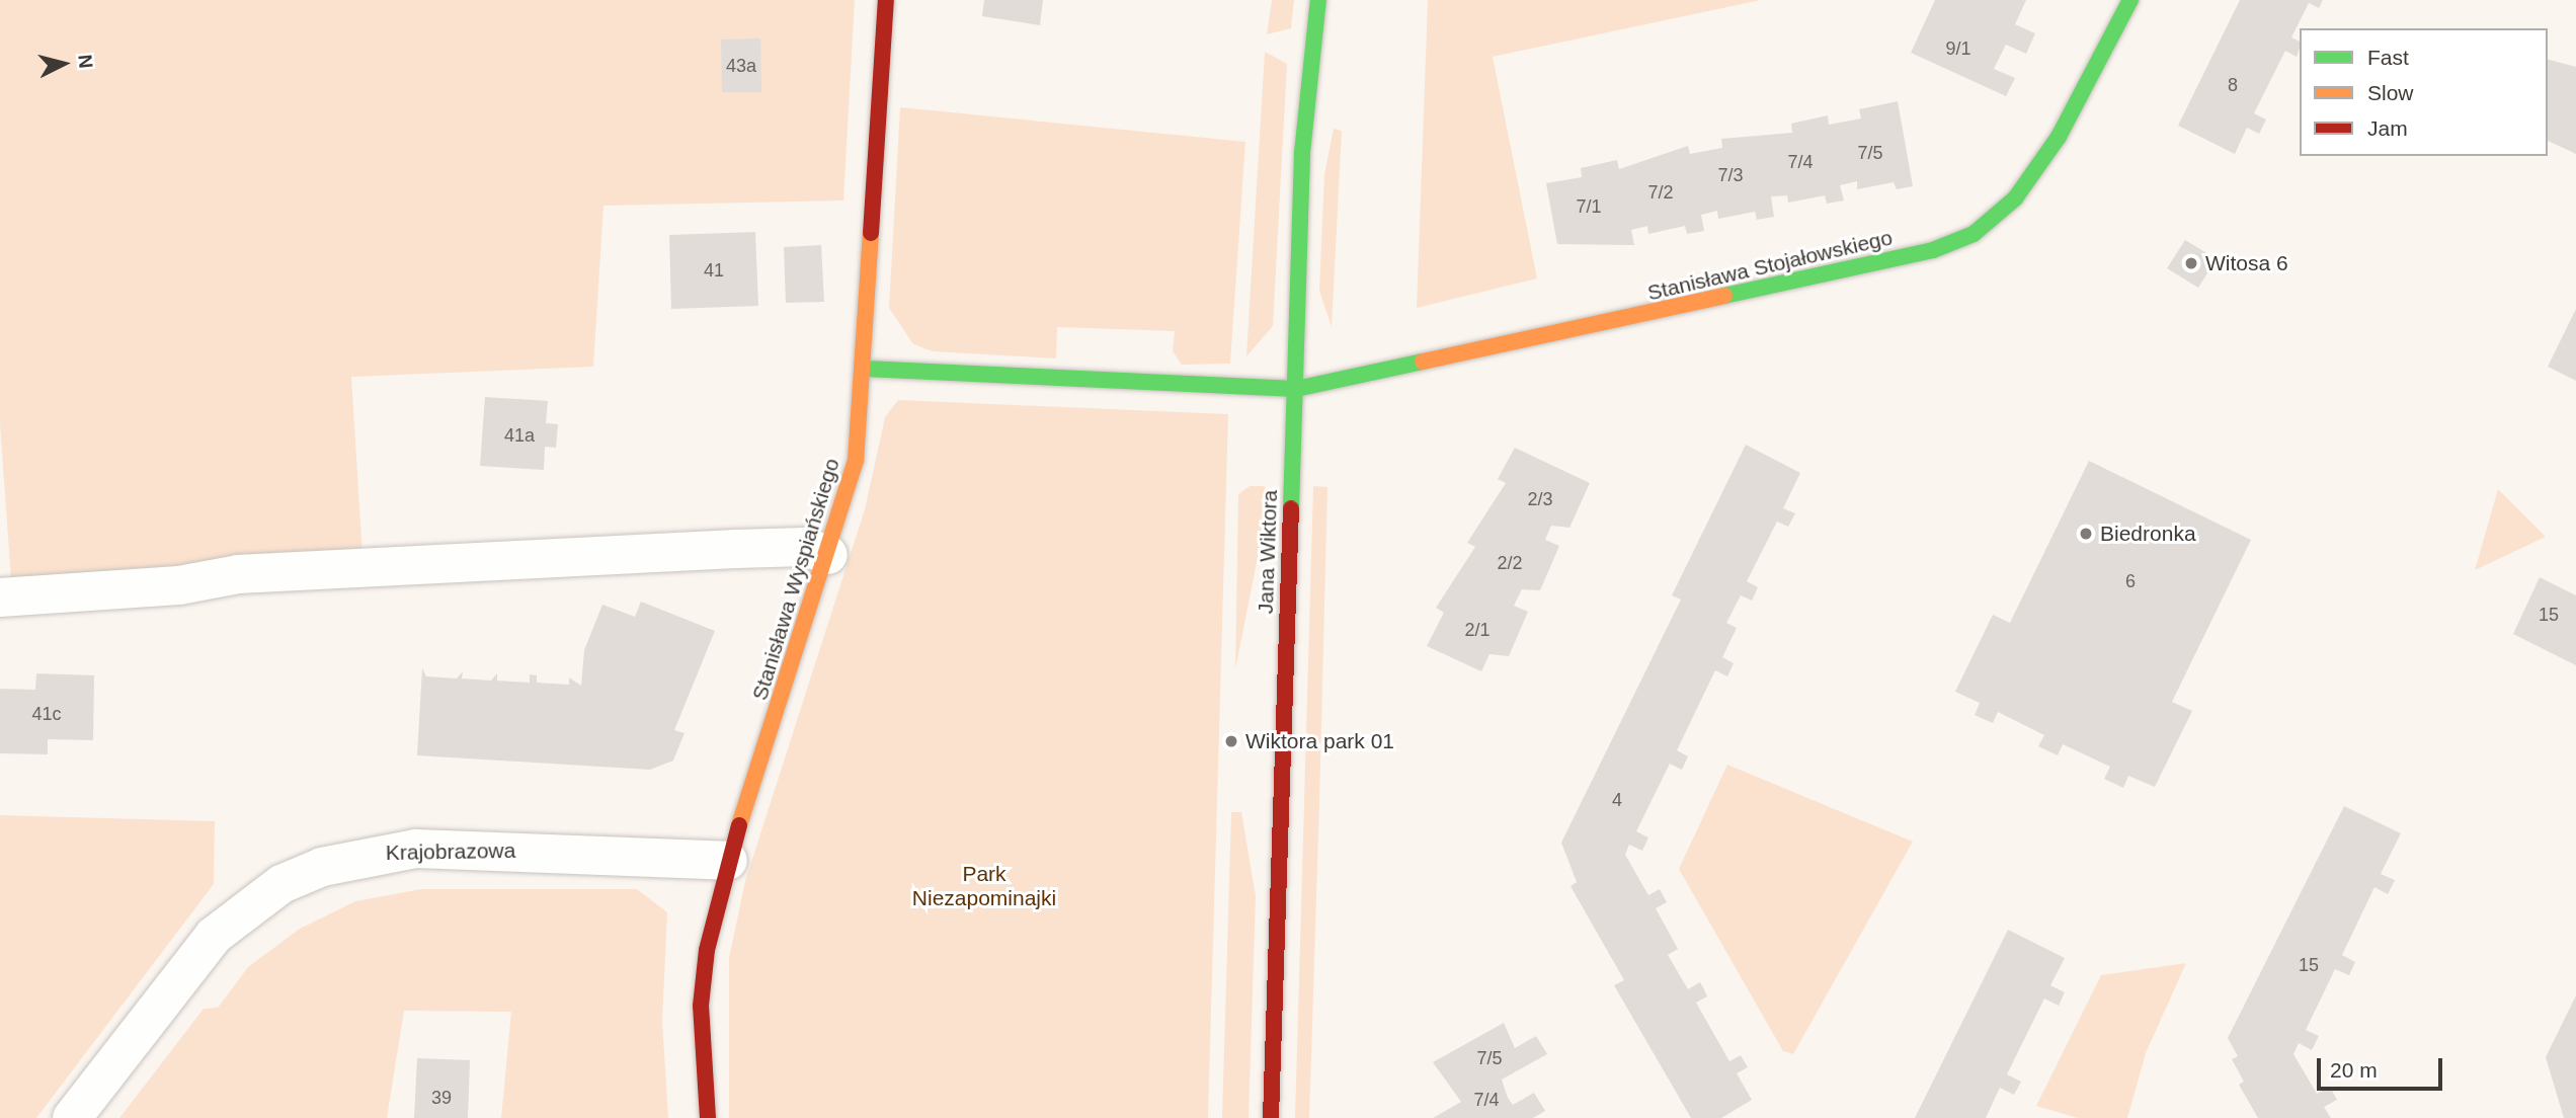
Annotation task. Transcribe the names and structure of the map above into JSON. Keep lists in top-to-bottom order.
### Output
{
  "streets": {
    "street": [
      "Stanisława Stojałowskiego",
      "Jana Wiktora",
      "Stanisława Wyspiańskiego",
      "Krajobrazowa"
    ]
  },
  "crossings": [
    ["Stanisława Stojałowskiego", "Jana Wiktora"],
    ["Stanisława Stojałowskiego", "Stanisława Wyspiańskiego"],
    ["Stanisława Wyspiańskiego", "Krajobrazowa"]
  ],
  "parks": ["Park Niezapominajki"],
  "places": ["Witosa 6", "Biedronka", "Wiktora park 01"],
  "house_numbers": [
    "9/1",
    "43a",
    "8",
    "7/5",
    "7/4",
    "7/3",
    "7/2",
    "7/1",
    "41",
    "41a",
    "2/3",
    "2/2",
    "6",
    "15",
    "2/1",
    "41c",
    "4",
    "15",
    "7/5",
    "39",
    "7/4"
  ],
  "legend": ["Fast", "Slow", "Jam"],
  "scale_bar": "20 m",
  "north": "right"
}
